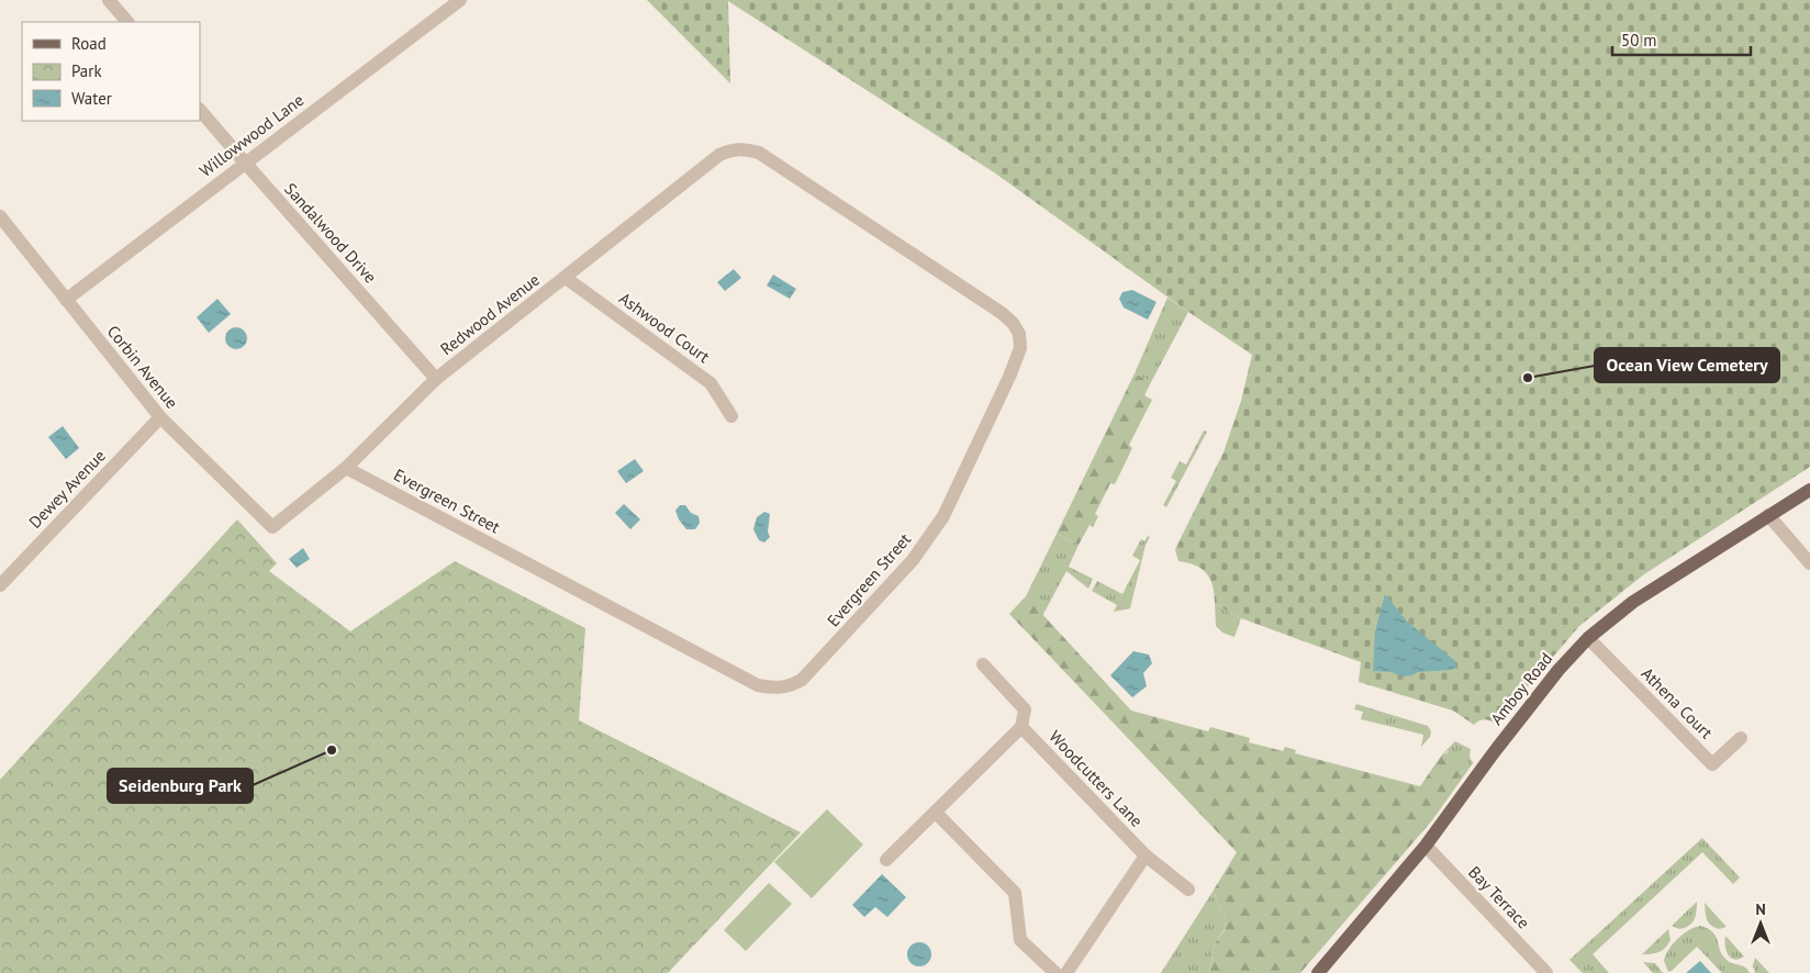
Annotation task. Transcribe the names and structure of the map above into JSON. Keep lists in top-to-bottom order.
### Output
{
  "streets": {
    "main road": ["Amboy Road"],
    "street": [
      "Willowwood Lane",
      "Sandalwood Drive",
      "Redwood Avenue",
      "Ashwood Court",
      "Corbin Avenue",
      "Dewey Avenue",
      "Evergreen Street",
      "Athena Court",
      "Woodcutters Lane",
      "Bay Terrace"
    ]
  },
  "crossings": [
    ["Willowwood Lane", "Sandalwood Drive"],
    ["Willowwood Lane", "Corbin Avenue"],
    ["Sandalwood Drive", "Redwood Avenue"],
    ["Redwood Avenue", "Ashwood Court"],
    ["Redwood Avenue", "Corbin Avenue"],
    ["Redwood Avenue", "Evergreen Street"],
    ["Corbin Avenue", "Dewey Avenue"],
    ["Amboy Road", "Athena Court"],
    ["Amboy Road", "Bay Terrace"]
  ],
  "places": ["Ocean View Cemetery", "Seidenburg Park"],
  "legend": ["Road", "Park", "Water"],
  "scale_bar": "50 m",
  "north": "top"
}
